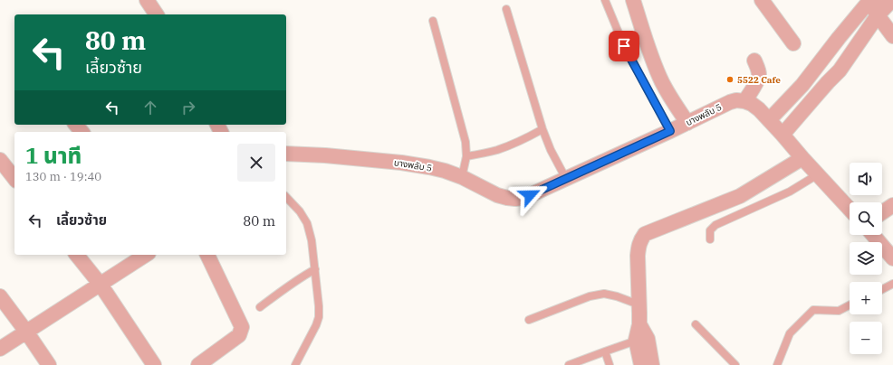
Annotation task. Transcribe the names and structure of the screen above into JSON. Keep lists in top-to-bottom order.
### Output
{
  "streets": {
    "street": ["บางพลับ 5"]
  },
  "places": ["5522 Cafe"],
  "page": {
    "turn": ["80 m", "เลี้ยวซ้าย"],
    "heading": ["1 นาที", "130 m · 19:40"],
    "map_buttons": ["+", "−"],
    "list": [
      {
        "name": "เลี้ยวซ้าย",
        "value": "80 m"
      }
    ]
  }
}
